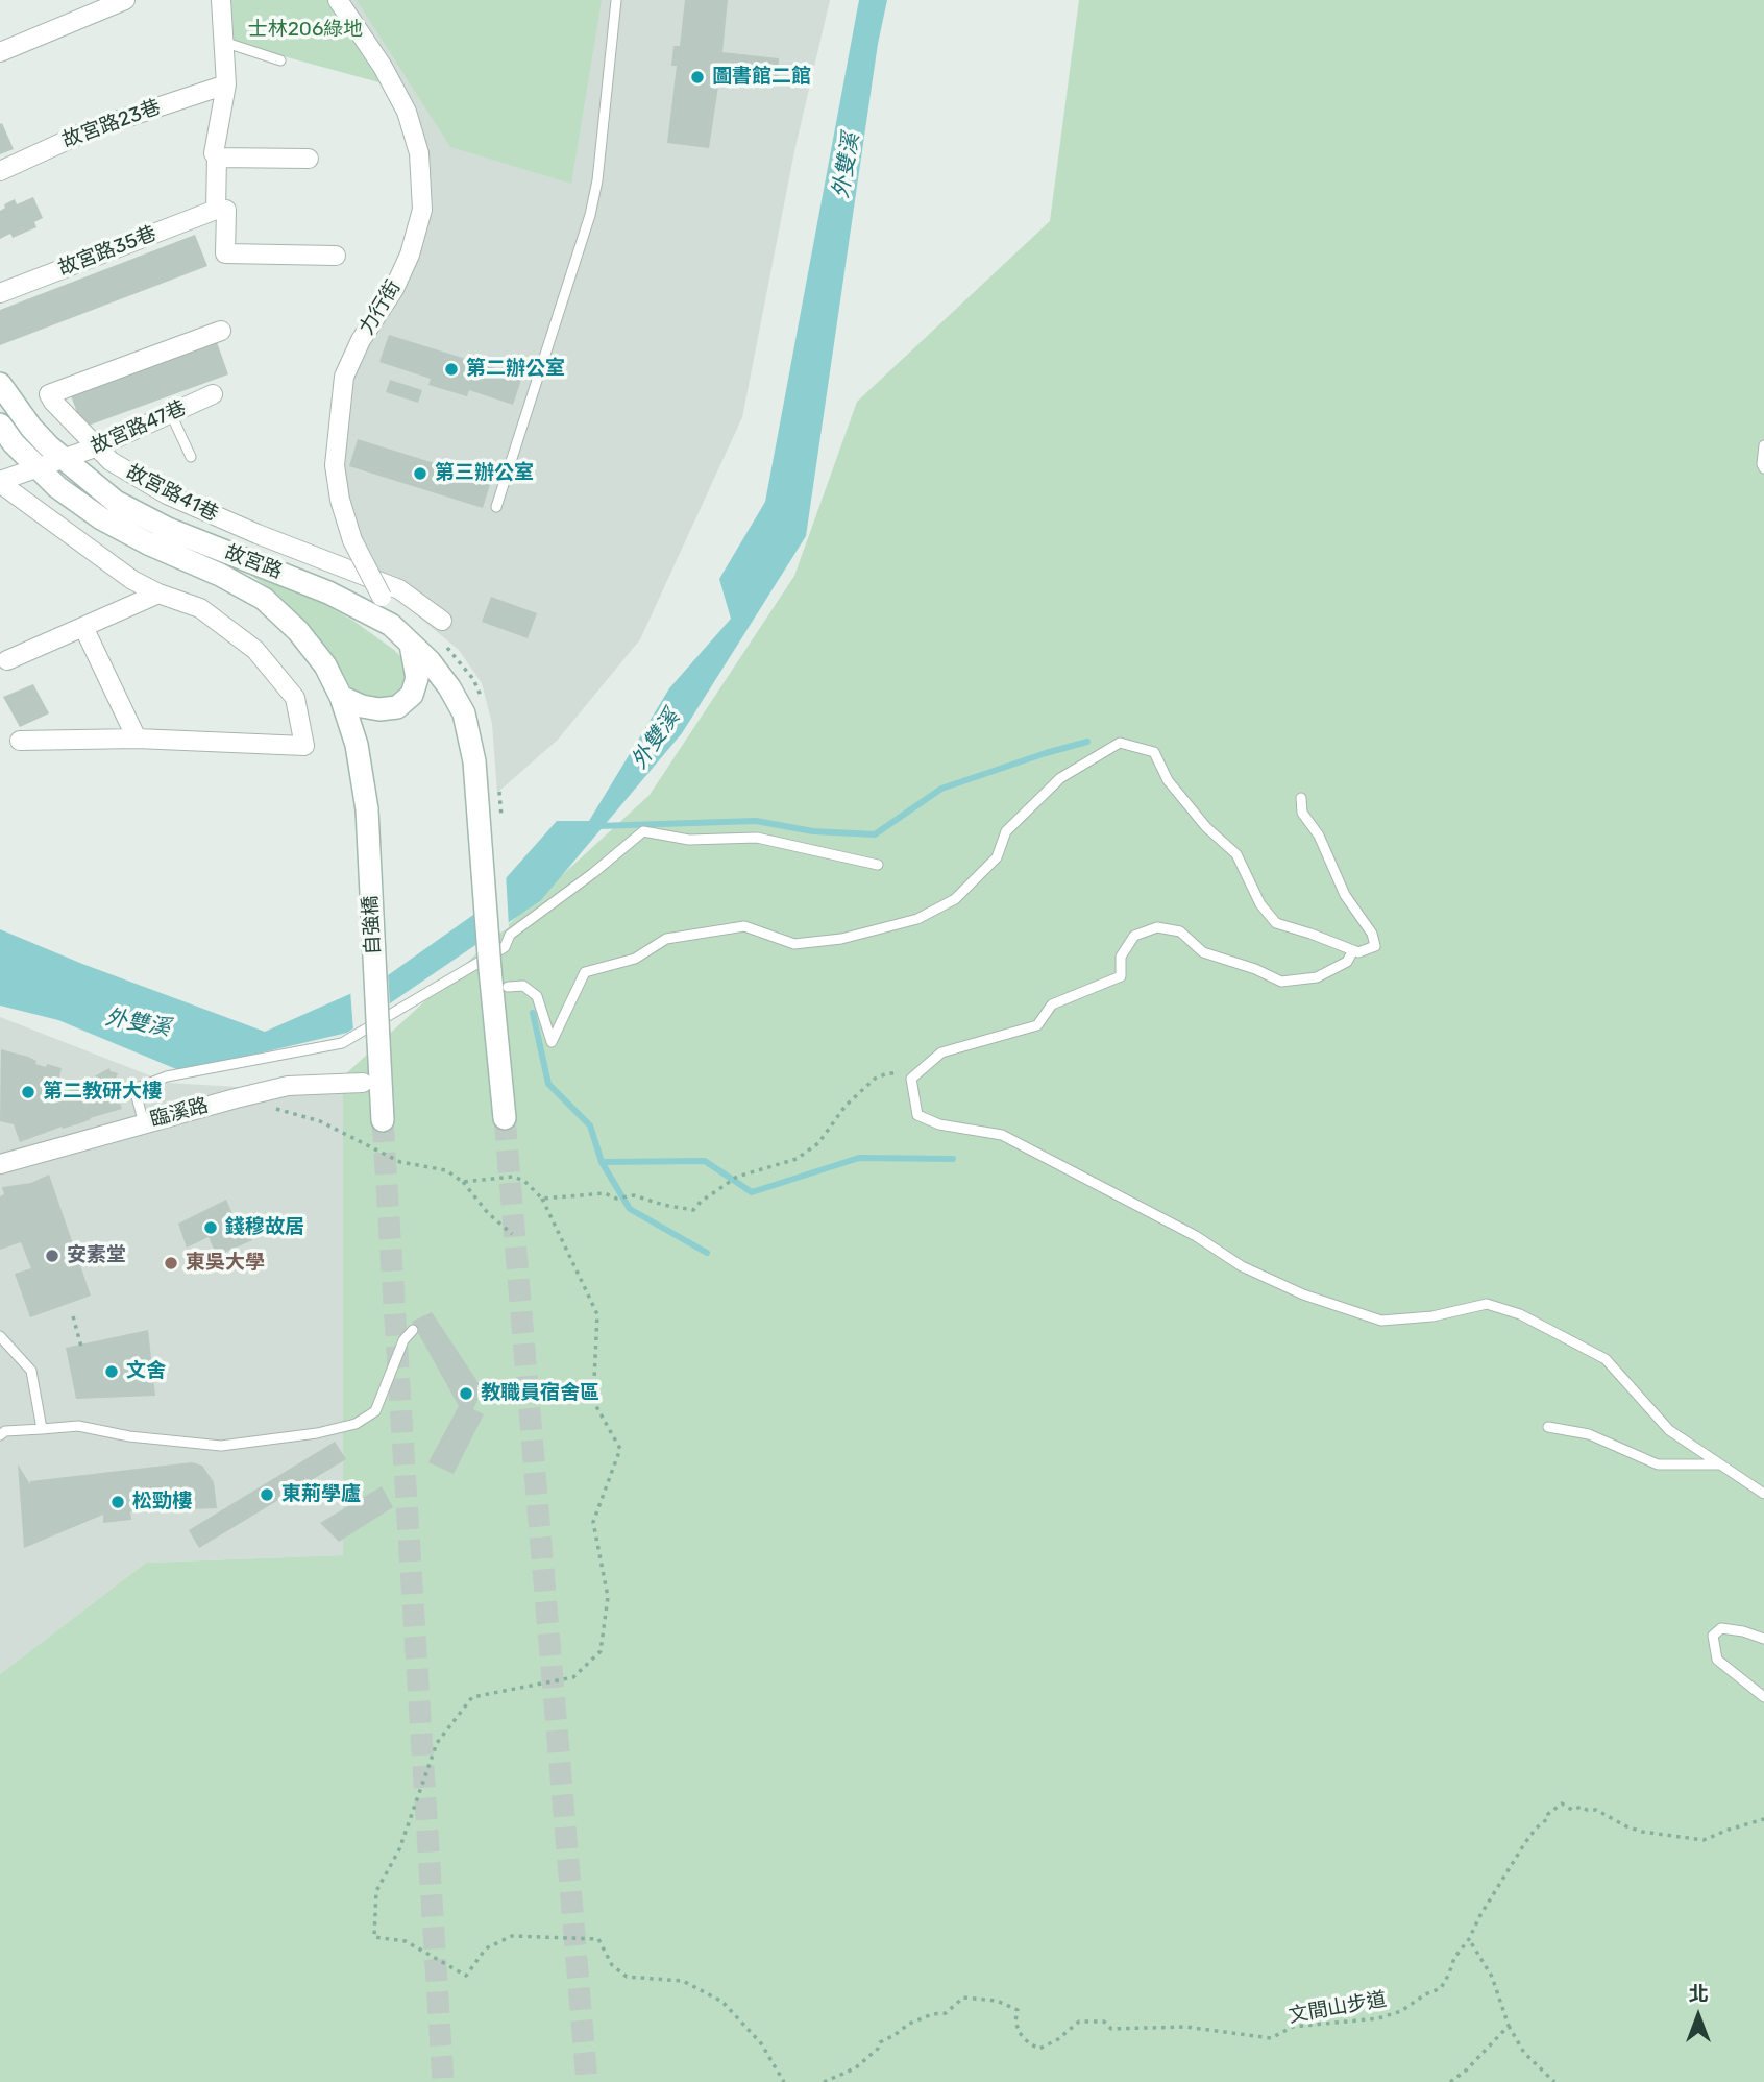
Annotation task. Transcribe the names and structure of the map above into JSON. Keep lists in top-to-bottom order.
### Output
{
  "streets": {
    "main road": ["故宮路", "自強橋"],
    "street": [
      "故宮路23巷",
      "故宮路35巷",
      "力行街",
      "故宮路47巷",
      "故宮路41巷",
      "臨溪路"
    ],
    "path": ["文間山步道"]
  },
  "crossings": [
    ["力行街", "故宮路"],
    ["故宮路47巷", "故宮路41巷"],
    ["故宮路47巷", "故宮路"],
    ["故宮路", "自強橋"]
  ],
  "water": ["外雙溪"],
  "parks": ["士林206綠地"],
  "places": [
    "圖書館二館",
    "第二辦公室",
    "第三辦公室",
    "第二教研大樓",
    "錢穆故居",
    "安素堂",
    "東吳大學",
    "文舍",
    "教職員宿舍區",
    "東荊學廬",
    "松勁樓"
  ],
  "north": "top"
}
